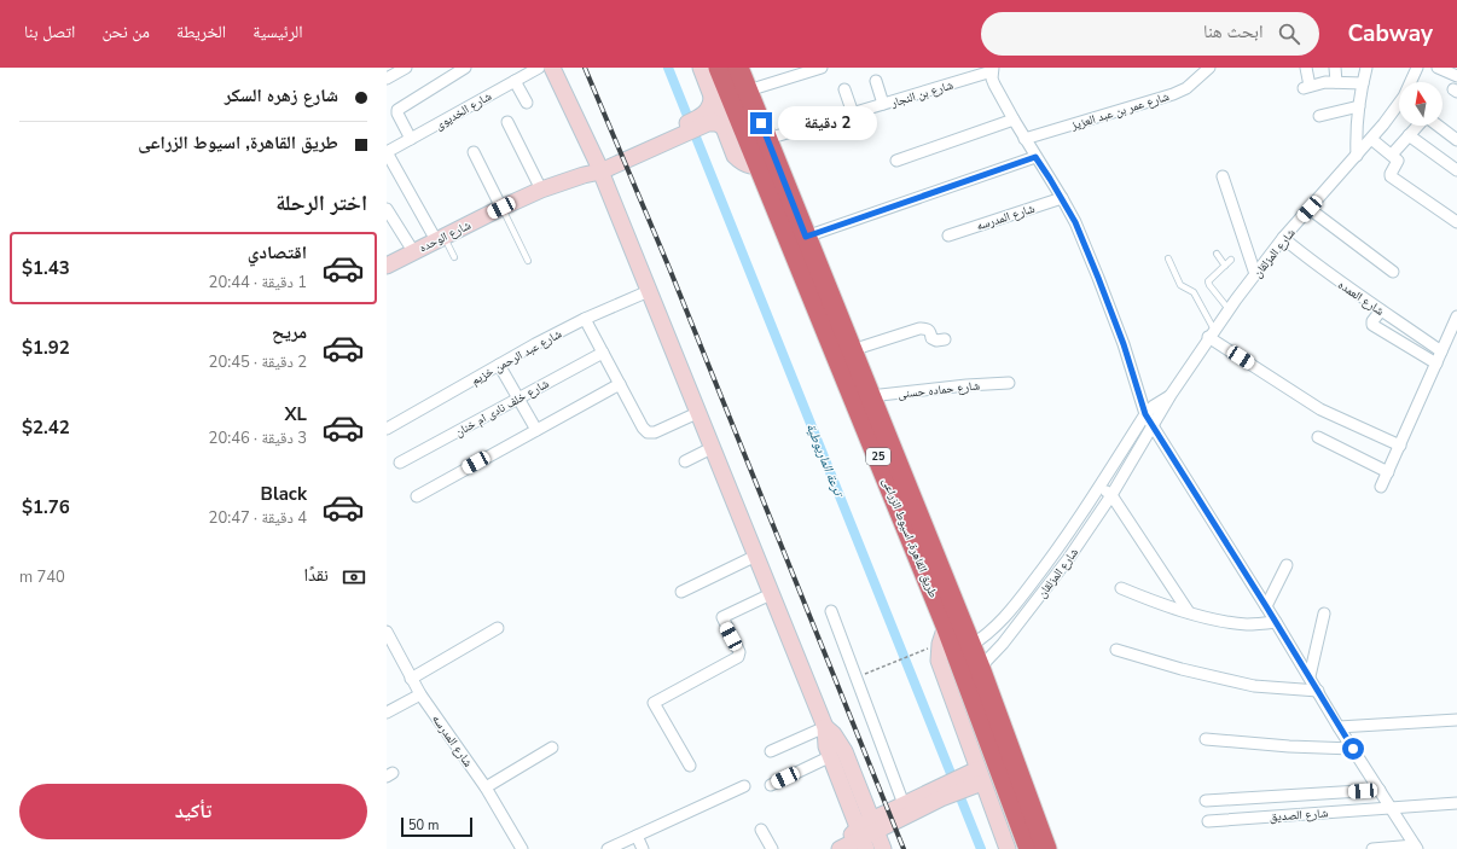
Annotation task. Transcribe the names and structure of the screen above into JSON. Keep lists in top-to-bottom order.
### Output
{
  "streets": {
    "highway": ["25", "طريق القاهرة, اسيوط الزراعى"],
    "street": [
      "شارع بن النجار",
      "شارع الخديوى",
      "شارع عمر بن عبد العزيز",
      "شارع المدرسه",
      "شارع الوحده",
      "شارع المزلقان",
      "شارع العمده",
      "شارع عبد الرحمن خزيم",
      "شارع حماده حسنى",
      "شارع خلف نادى ام خنان",
      "شارع الصديق"
    ]
  },
  "crossings": [
    ["شارع بن النجار", "طريق القاهرة, اسيوط الزراعى"],
    ["شارع المزلقان", "شارع العمده"],
    ["شارع المزلقان", "طريق القاهرة, اسيوط الزراعى"],
    ["شارع حماده حسنى", "طريق القاهرة, اسيوط الزراعى"]
  ],
  "water": ["ترعة الماريوطية"],
  "scale_bar": "50 m",
  "north": "top",
  "page": {
    "header": "Cabway",
    "search": "ابحث هنا",
    "nav": [
      "الرئيسية",
      "الخريطة",
      "من نحن",
      "اتصل بنا"
    ],
    "banner": ["شارع زهره السكر", "طريق القاهرة, اسيوط الزراعى"],
    "bubble": "2 دقيقة",
    "heading": "اختر الرحلة",
    "list": [
      {
        "name": "اقتصادي",
        "note": "1 دقيقة · 20:44",
        "value": "$1.43"
      },
      {
        "name": "مريح",
        "note": "2 دقيقة · 20:45",
        "value": "$1.92"
      },
      {
        "name": "XL",
        "note": "3 دقيقة · 20:46",
        "value": "$2.42"
      },
      {
        "name": "Black",
        "note": "4 دقيقة · 20:47",
        "value": "$1.76"
      }
    ],
    "pay": ["نقدًا", "740 m"],
    "buttons": "تأكيد",
    "scale": "50 m"
  }
}
